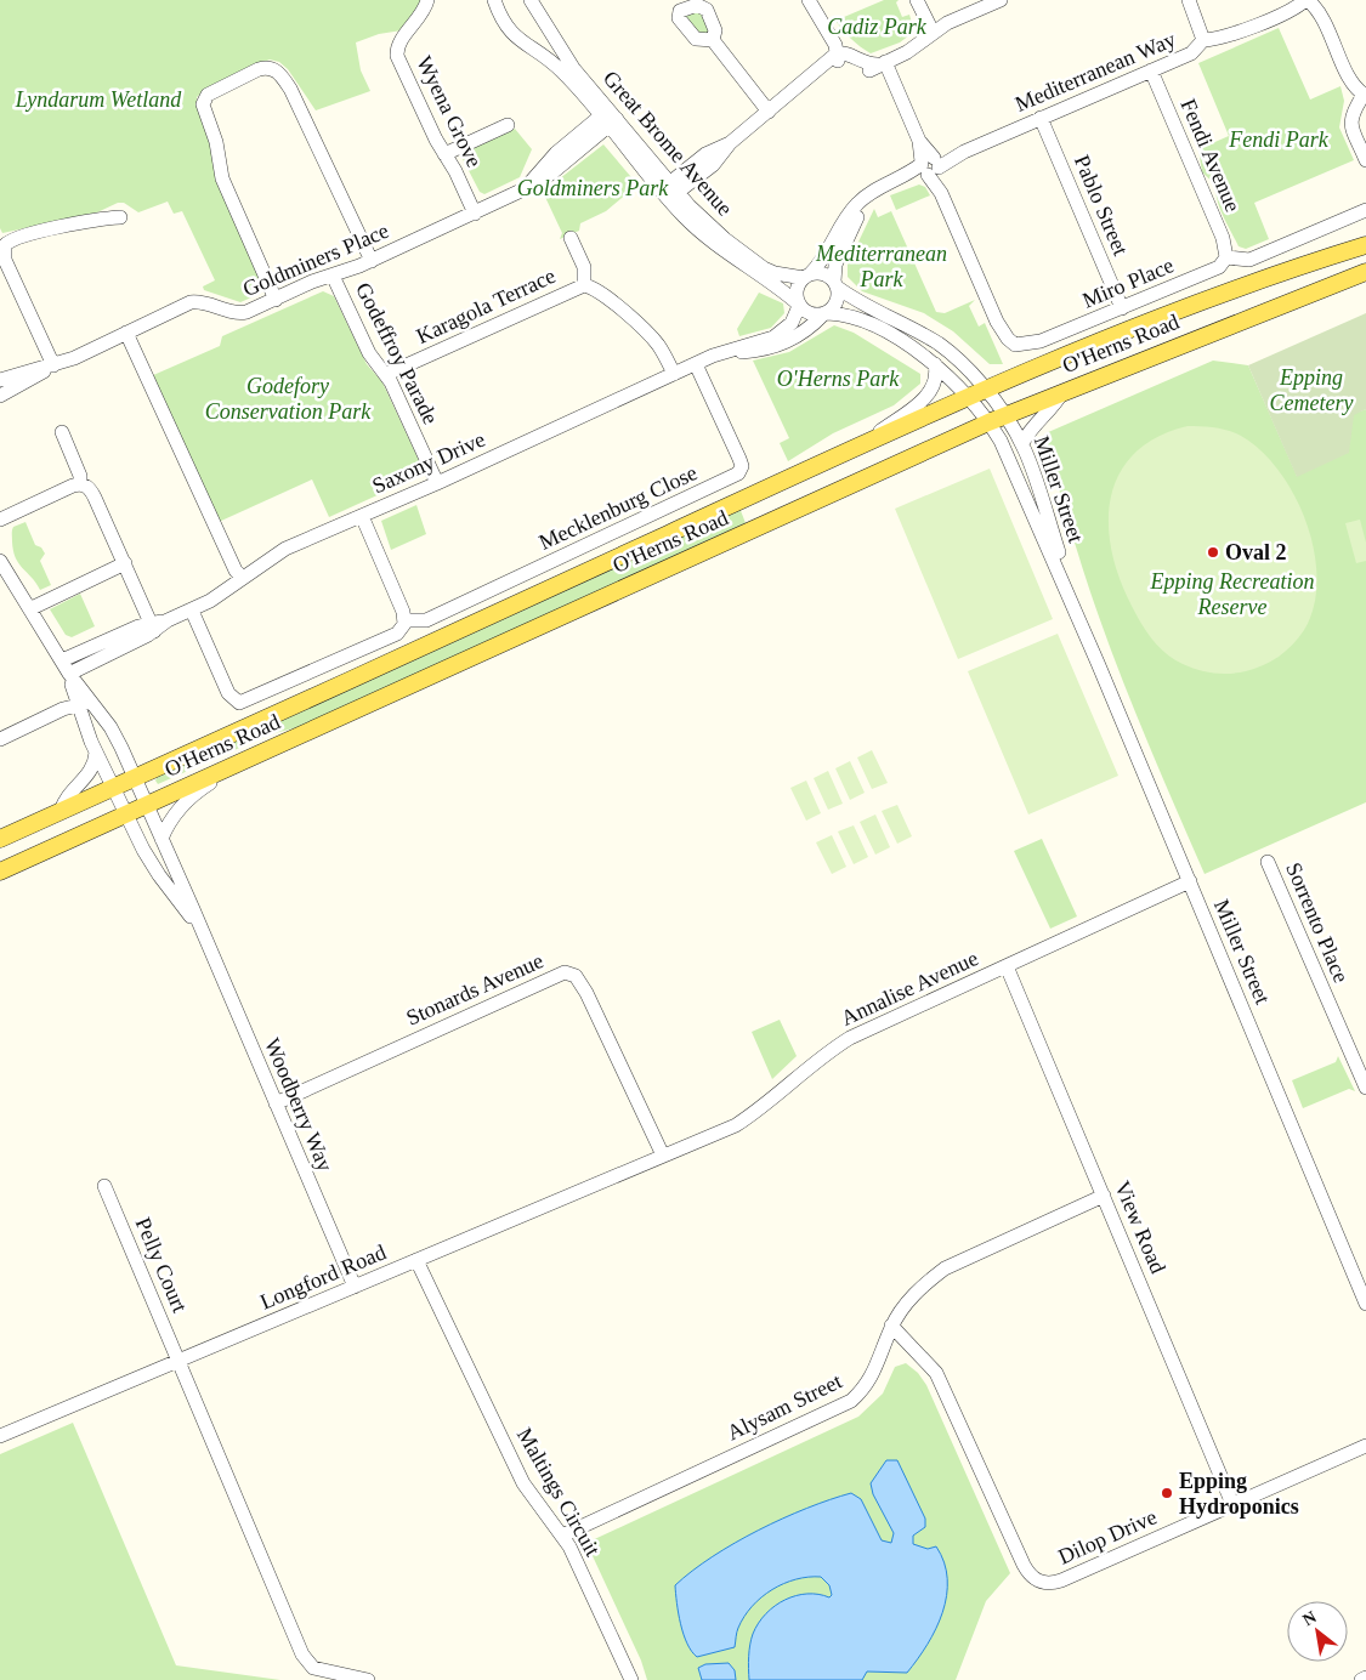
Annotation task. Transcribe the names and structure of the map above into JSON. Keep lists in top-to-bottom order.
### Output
{
  "streets": {
    "main road": ["O'Herns Road"],
    "street": [
      "Mediterranean Way",
      "Wyena Grove",
      "Great Brome Avenue",
      "Fendi Avenue",
      "Pablo Street",
      "Goldminers Place",
      "Miro Place",
      "Karagola Terrace",
      "Godeffroy Parade",
      "Saxony Drive",
      "Miller Street",
      "Mecklenburg Close",
      "Sorrento Place",
      "Annalise Avenue",
      "Stonards Avenue",
      "Woodberry Way",
      "View Road",
      "Pelly Court",
      "Longford Road",
      "Alysam Street",
      "Maltings Circuit",
      "Dilop Drive"
    ]
  },
  "crossings": [
    ["Mediterranean Way", "Great Brome Avenue"],
    ["Mediterranean Way", "Fendi Avenue"],
    ["Mediterranean Way", "Pablo Street"],
    ["Mediterranean Way", "Miro Place"],
    ["Mediterranean Way", "Saxony Drive"],
    ["Wyena Grove", "Goldminers Place"],
    ["Great Brome Avenue", "Goldminers Place"],
    ["Great Brome Avenue", "Saxony Drive"],
    ["Fendi Avenue", "Miro Place"],
    ["Pablo Street", "Miro Place"],
    ["Goldminers Place", "Godeffroy Parade"],
    ["Karagola Terrace", "Godeffroy Parade"],
    ["Karagola Terrace", "Saxony Drive"],
    ["O'Herns Road", "Miller Street"],
    ["O'Herns Road", "Woodberry Way"],
    ["Godeffroy Parade", "Saxony Drive"],
    ["Saxony Drive", "Mecklenburg Close"],
    ["Miller Street", "Annalise Avenue"],
    ["Annalise Avenue", "Stonards Avenue"],
    ["Annalise Avenue", "View Road"],
    ["Annalise Avenue", "Longford Road"],
    ["Stonards Avenue", "Woodberry Way"],
    ["Stonards Avenue", "Longford Road"],
    ["Woodberry Way", "Longford Road"],
    ["View Road", "Alysam Street"],
    ["View Road", "Dilop Drive"],
    ["Pelly Court", "Longford Road"],
    ["Longford Road", "Maltings Circuit"],
    ["Alysam Street", "Maltings Circuit"],
    ["Alysam Street", "Dilop Drive"]
  ],
  "parks": [
    "Cadiz Park",
    "Lyndarum Wetland",
    "Fendi Park",
    "Goldminers Park",
    "Mediterranean Park",
    "Epping Cemetery",
    "O'Herns Park",
    "Godefory Conservation Park",
    "Epping Recreation Reserve"
  ],
  "places": ["Oval 2", "Epping Hydroponics"],
  "north": "top left"
}
